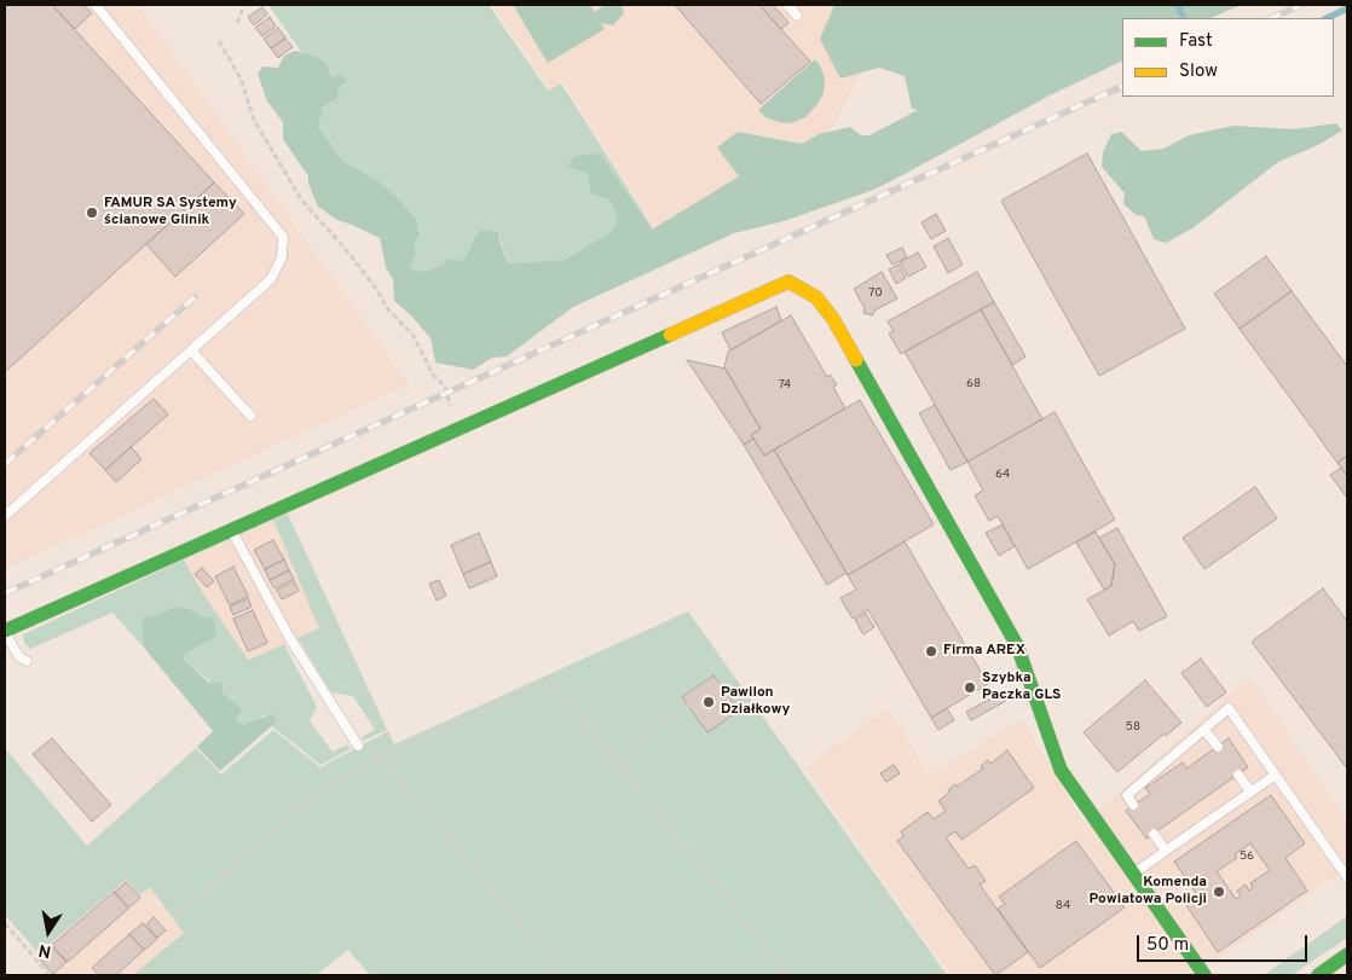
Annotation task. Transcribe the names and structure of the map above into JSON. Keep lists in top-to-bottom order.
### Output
{
  "places": [
    "FAMUR SA Systemy ścianowe Glinik",
    "Firma AREX",
    "Szybka Paczka GLS",
    "Pawilon Działkowy",
    "Komenda Powiatowa Policji"
  ],
  "house_numbers": [
    "70",
    "68",
    "74",
    "64",
    "58",
    "56",
    "84"
  ],
  "legend": ["Fast", "Slow"],
  "scale_bar": "50 m",
  "north": "bottom"
}
